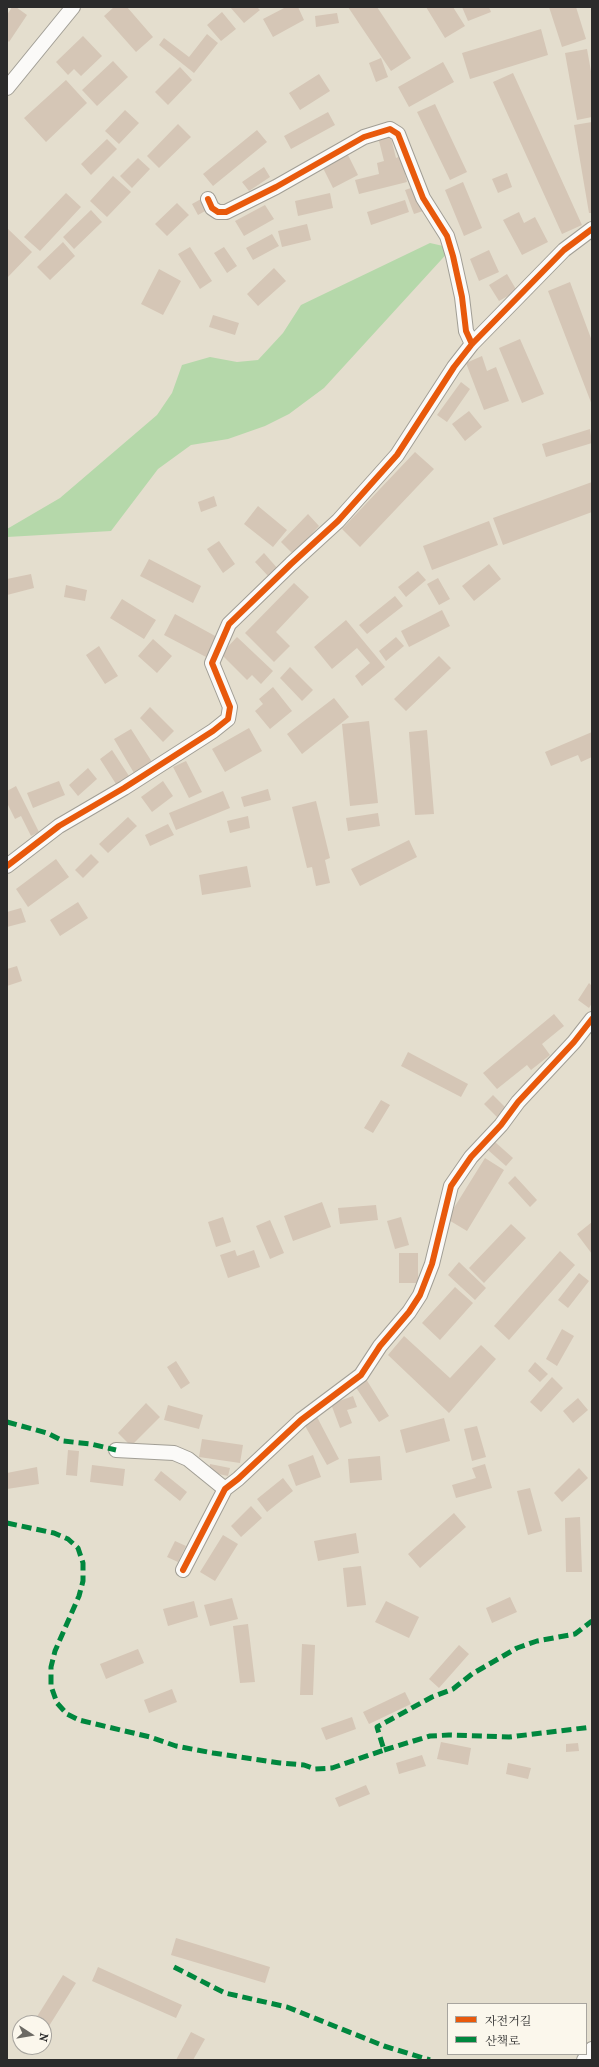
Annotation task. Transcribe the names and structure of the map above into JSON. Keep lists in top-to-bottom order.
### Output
{
  "legend": ["자전거길", "산책로"],
  "north": "right"
}
